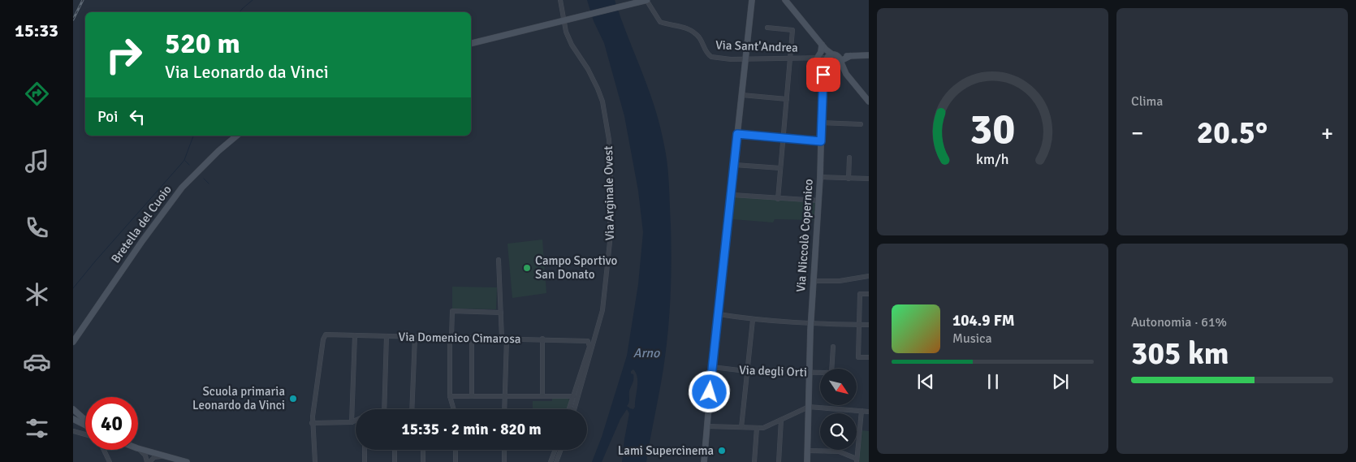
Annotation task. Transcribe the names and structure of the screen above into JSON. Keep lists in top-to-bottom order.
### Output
{
  "streets": {
    "main road": ["Via Sant'Andrea", "Bretella del Cuoio", "Via Niccolò Copernico"],
    "street": ["Via Arginale Ovest", "Via Domenico Cimarosa", "Via degli Orti"]
  },
  "crossings": [
    ["Via Niccolò Copernico", "Via degli Orti"]
  ],
  "water": ["Arno"],
  "places": ["Campo Sportivo San Donato", "Scuola primaria Leonardo da Vinci", "Lami Supercinema"],
  "north": "bottom right",
  "page": {
    "tabs": "15:33",
    "tile": [
      "Clima",
      ["Autonomia · 61%", "305 km"]
    ],
    "turn": ["520 m", "Via Leonardo da Vinci"],
    "then": "Poi",
    "heat": ["−", "20.5°", "+"],
    "song": ["104.9 FM", "Musica"],
    "limit": "40",
    "trip": "15:35 · 2 min · 820 m",
    "gauge": ["30", "km/h"]
  }
}
